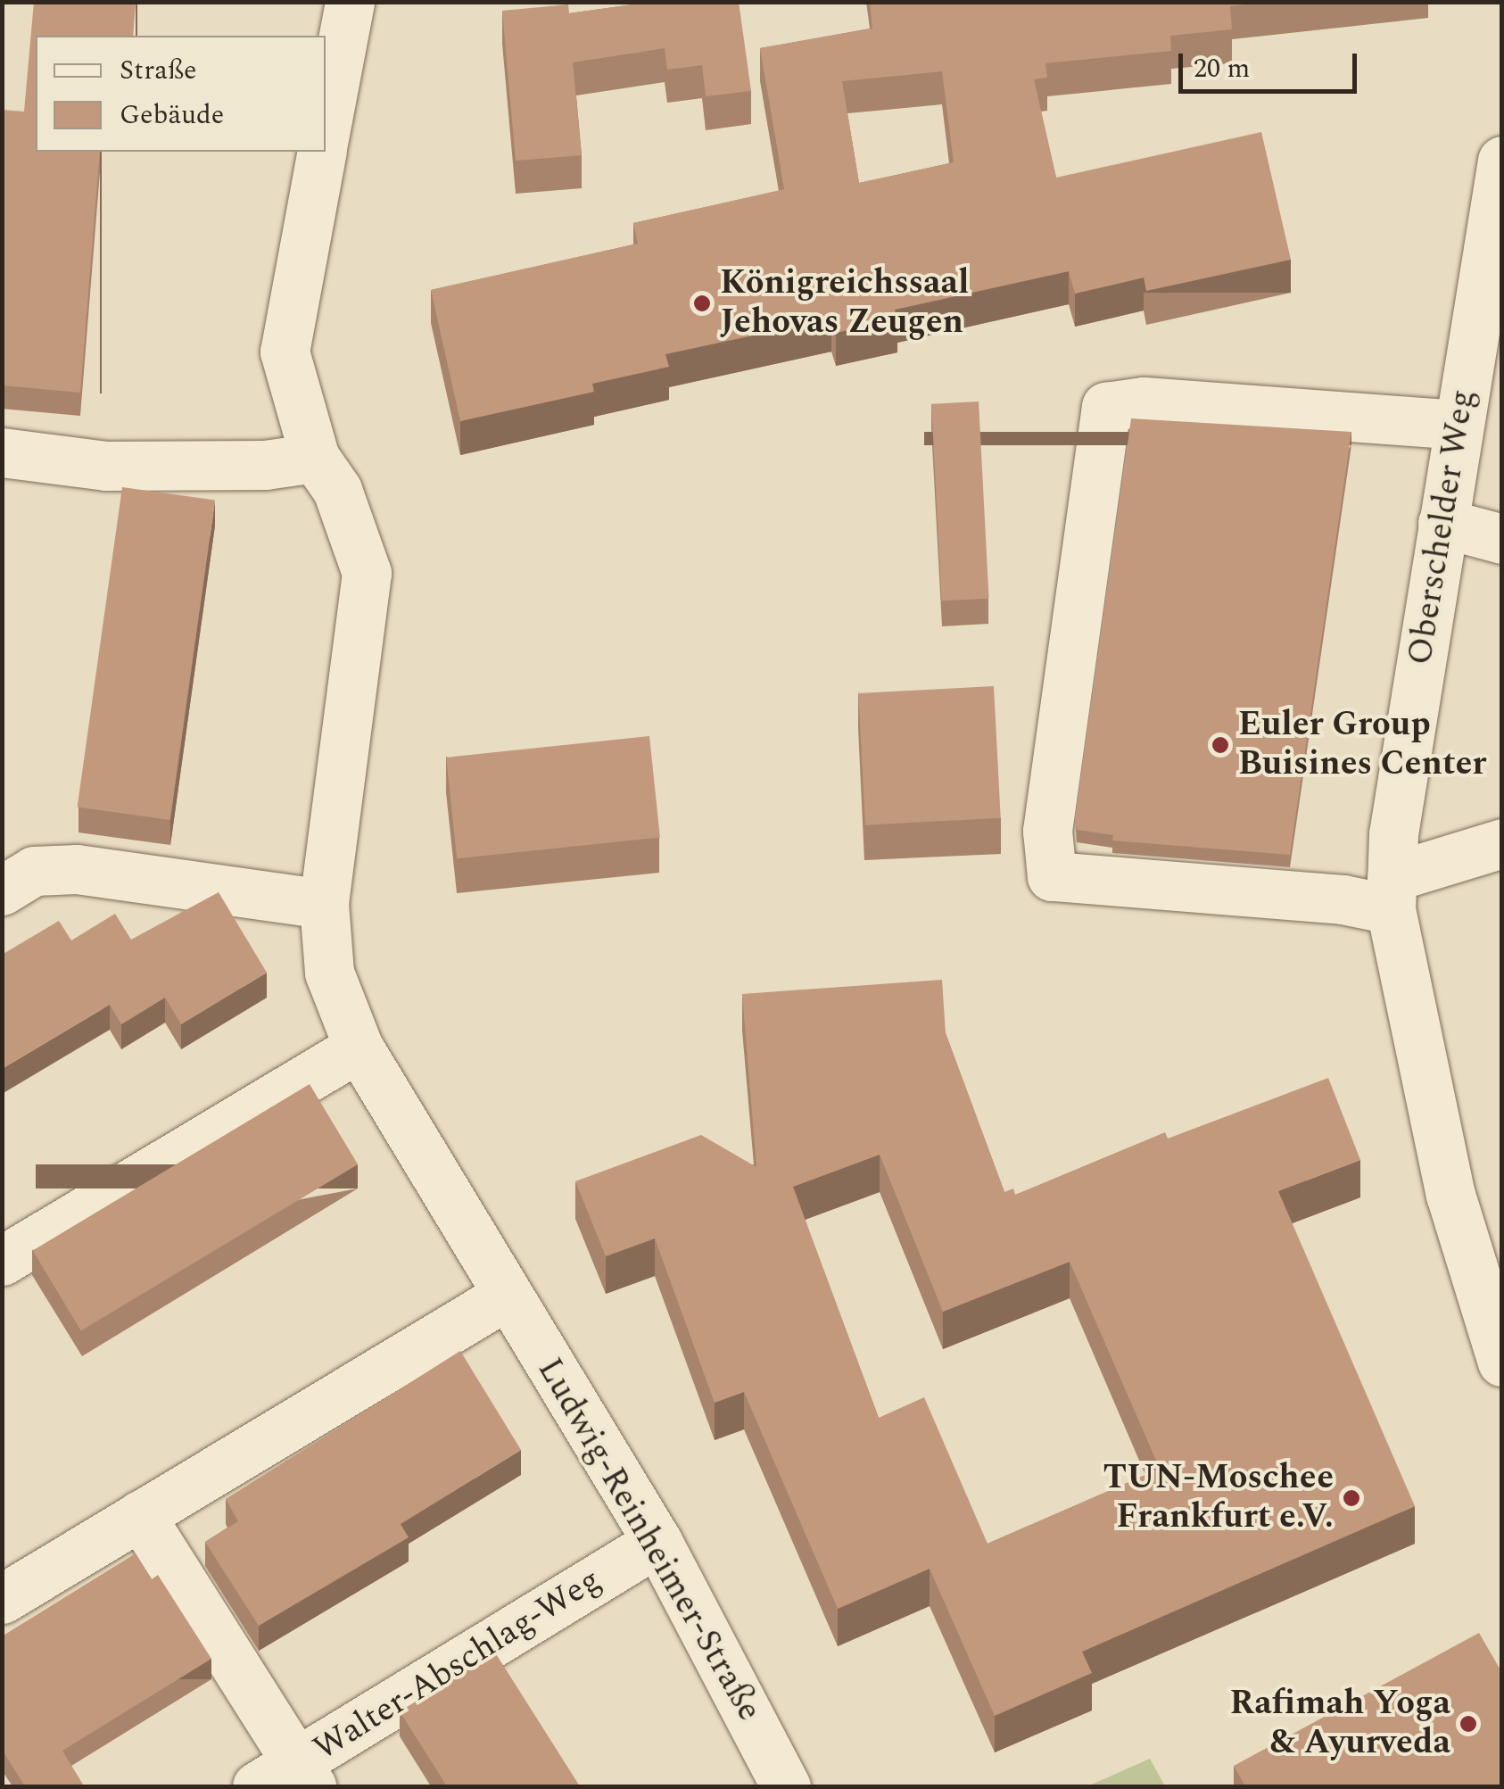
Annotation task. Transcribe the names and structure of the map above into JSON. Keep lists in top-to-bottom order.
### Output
{
  "streets": {
    "street": ["Oberschelder Weg", "Ludwig-Reinheimer-Straße", "Walter-Abschlag-Weg"]
  },
  "crossings": [
    ["Ludwig-Reinheimer-Straße", "Walter-Abschlag-Weg"]
  ],
  "places": [
    "Königreichssaal Jehovas Zeugen",
    "Euler Group Buisines Center",
    "TUN-Moschee Frankfurt e.V.",
    "Rafimah Yoga & Ayurveda"
  ],
  "legend": ["Straße", "Gebäude"],
  "scale_bar": "20 m"
}
